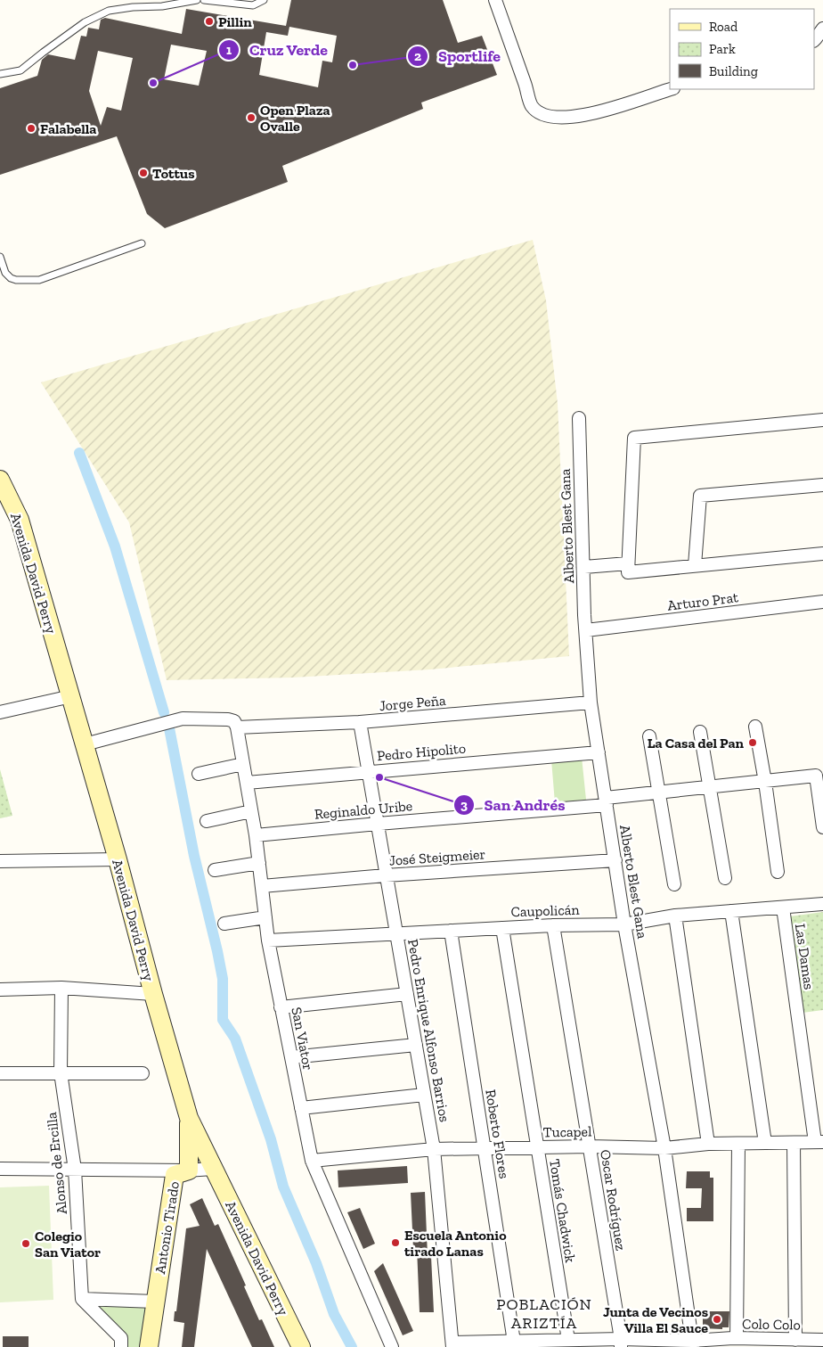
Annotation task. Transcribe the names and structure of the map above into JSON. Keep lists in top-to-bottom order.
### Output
{
  "streets": {
    "main road": ["Avenida David Perry", "Antonio Tirado"],
    "street": [
      "Alberto Blest Gana",
      "Arturo Prat",
      "Jorge Peña",
      "Pedro Hipolito",
      "Reginaldo Uribe",
      "José Steigmeier",
      "Caupolicán",
      "Las Damas",
      "Pedro Enrique Alfonso Barrios",
      "San Viator",
      "Tucapel",
      "Roberto Flores",
      "Alonso de Ercilla",
      "Oscar Rodríguez",
      "Tomás Chadwick",
      "Colo Colo"
    ]
  },
  "crossings": [
    ["Alberto Blest Gana", "Arturo Prat"],
    ["Alberto Blest Gana", "Jorge Peña"],
    ["Alberto Blest Gana", "Pedro Hipolito"],
    ["Alberto Blest Gana", "Reginaldo Uribe"],
    ["Alberto Blest Gana", "José Steigmeier"],
    ["Alberto Blest Gana", "Caupolicán"],
    ["Alberto Blest Gana", "Tucapel"],
    ["Alberto Blest Gana", "Colo Colo"],
    ["Avenida David Perry", "Jorge Peña"],
    ["Avenida David Perry", "Antonio Tirado"],
    ["Jorge Peña", "Pedro Enrique Alfonso Barrios"],
    ["Jorge Peña", "San Viator"],
    ["Pedro Hipolito", "Pedro Enrique Alfonso Barrios"],
    ["Pedro Hipolito", "San Viator"],
    ["Reginaldo Uribe", "Pedro Enrique Alfonso Barrios"],
    ["Reginaldo Uribe", "San Viator"],
    ["José Steigmeier", "Pedro Enrique Alfonso Barrios"],
    ["José Steigmeier", "San Viator"],
    ["Caupolicán", "Las Damas"],
    ["Caupolicán", "Pedro Enrique Alfonso Barrios"],
    ["Caupolicán", "San Viator"],
    ["Caupolicán", "Roberto Flores"],
    ["Caupolicán", "Oscar Rodríguez"],
    ["Caupolicán", "Tomás Chadwick"],
    ["Las Damas", "Tucapel"],
    ["Pedro Enrique Alfonso Barrios", "Tucapel"],
    ["Pedro Enrique Alfonso Barrios", "Colo Colo"],
    ["San Viator", "Tucapel"],
    ["Tucapel", "Roberto Flores"],
    ["Tucapel", "Oscar Rodríguez"],
    ["Tucapel", "Tomás Chadwick"],
    ["Roberto Flores", "Colo Colo"],
    ["Oscar Rodríguez", "Colo Colo"],
    ["Tomás Chadwick", "Colo Colo"]
  ],
  "districts": ["POBLACIÓN ARIZTÍA"],
  "places": [
    "Pillin",
    "Sportlife",
    "Cruz Verde",
    "Open Plaza Ovalle",
    "Falabella",
    "Tottus",
    "La Casa del Pan",
    "San Andrés",
    "Escuela Antonio tirado Lanas",
    "Colegio San Viator",
    "Junta de Vecinos Villa El Sauce"
  ],
  "legend": ["Road", "Park", "Building"]
}
